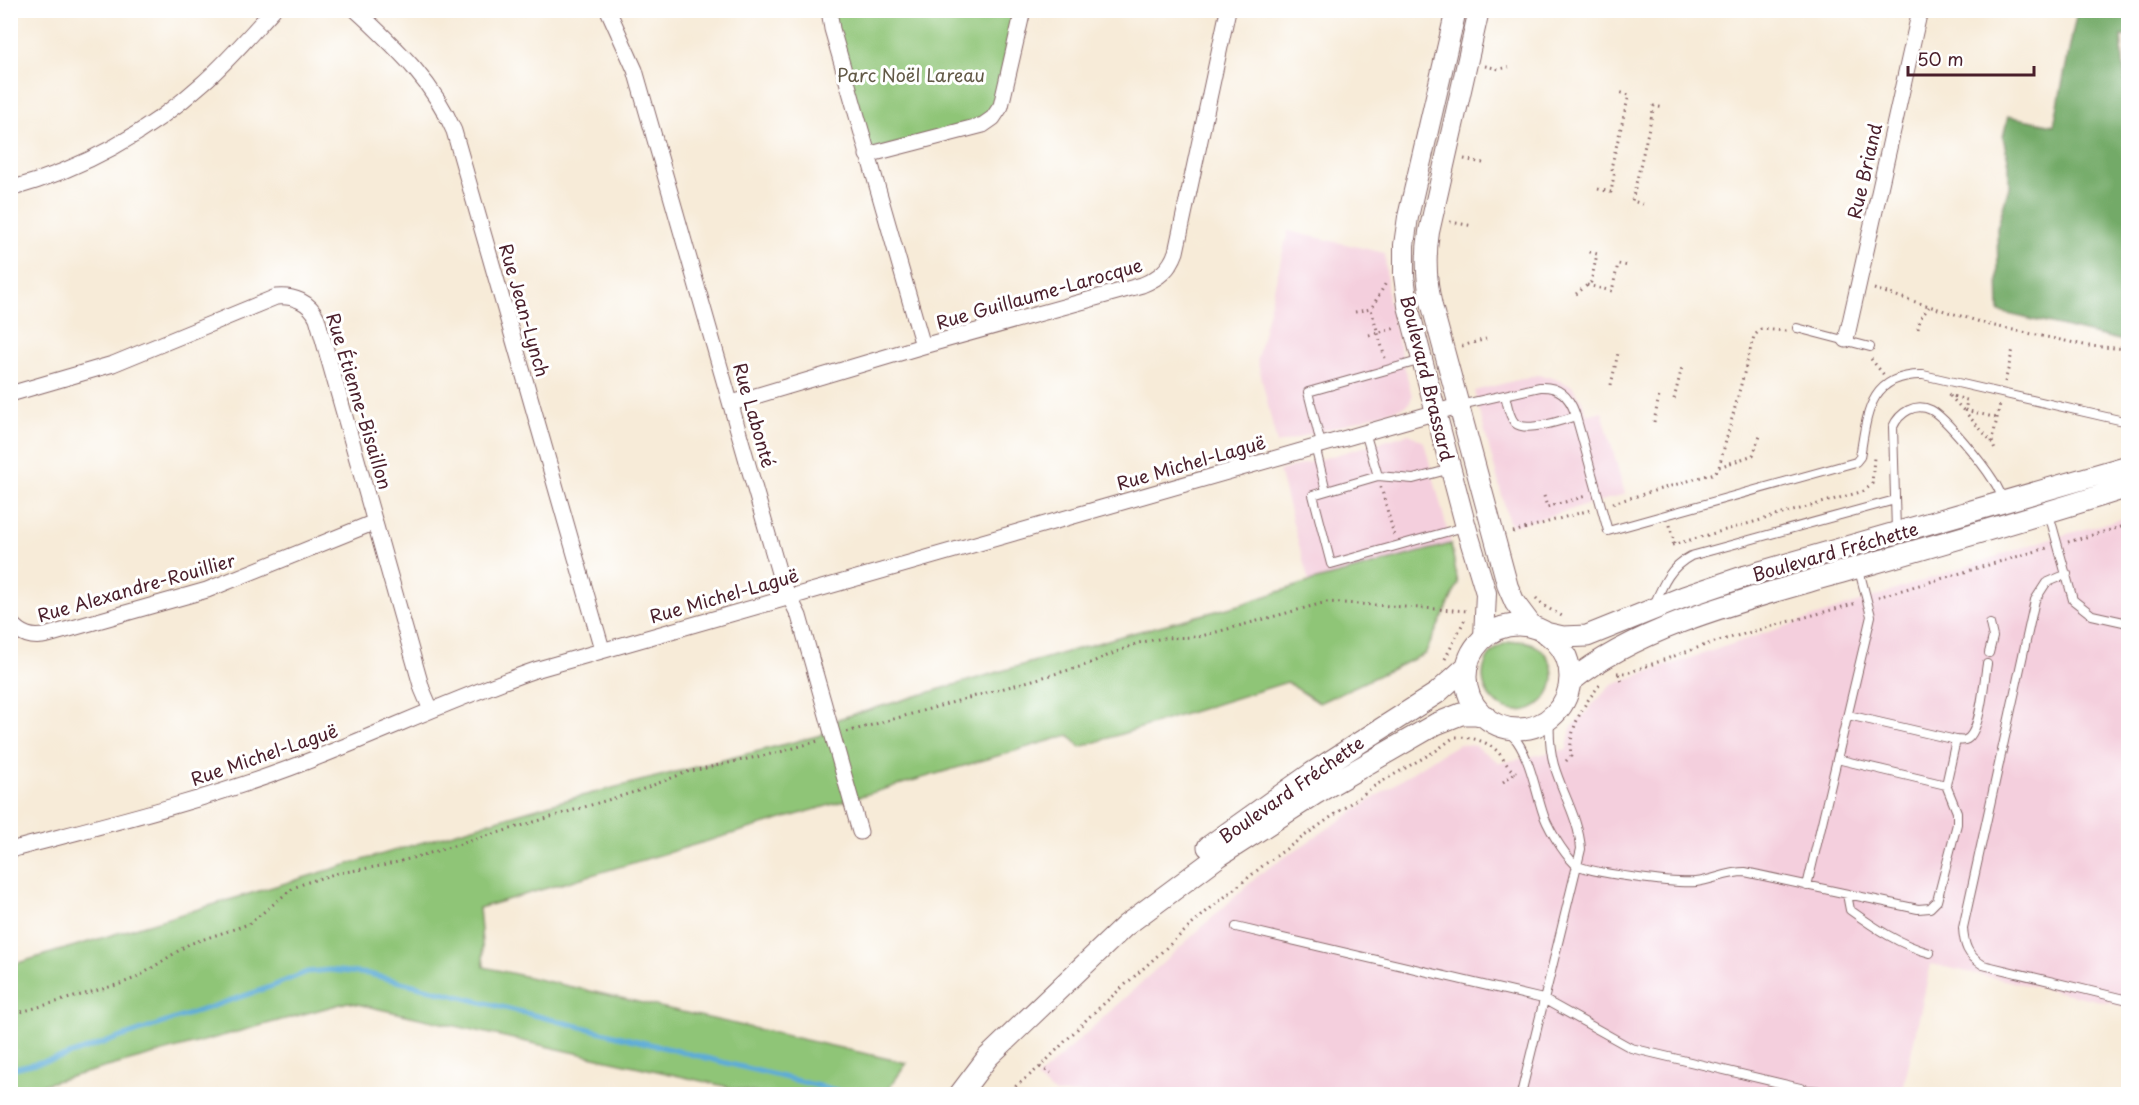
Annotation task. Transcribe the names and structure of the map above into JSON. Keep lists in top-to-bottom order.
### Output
{
  "streets": {
    "main road": ["Boulevard Fréchette"],
    "street": [
      "Rue Briand",
      "Rue Guillaume-Larocque",
      "Rue Jean-Lynch",
      "Boulevard Brassard",
      "Rue Étienne-Bisaillon",
      "Rue Labonté",
      "Rue Michel-Laguë",
      "Rue Alexandre-Rouillier"
    ]
  },
  "crossings": [
    ["Rue Guillaume-Larocque", "Rue Labonté"],
    ["Rue Jean-Lynch", "Rue Michel-Laguë"],
    ["Boulevard Brassard", "Rue Michel-Laguë"],
    ["Boulevard Brassard", "Boulevard Fréchette"],
    ["Rue Étienne-Bisaillon", "Rue Michel-Laguë"],
    ["Rue Étienne-Bisaillon", "Rue Alexandre-Rouillier"],
    ["Rue Labonté", "Rue Michel-Laguë"]
  ],
  "parks": ["Parc Noël Lareau"],
  "scale_bar": "50 m"
}
